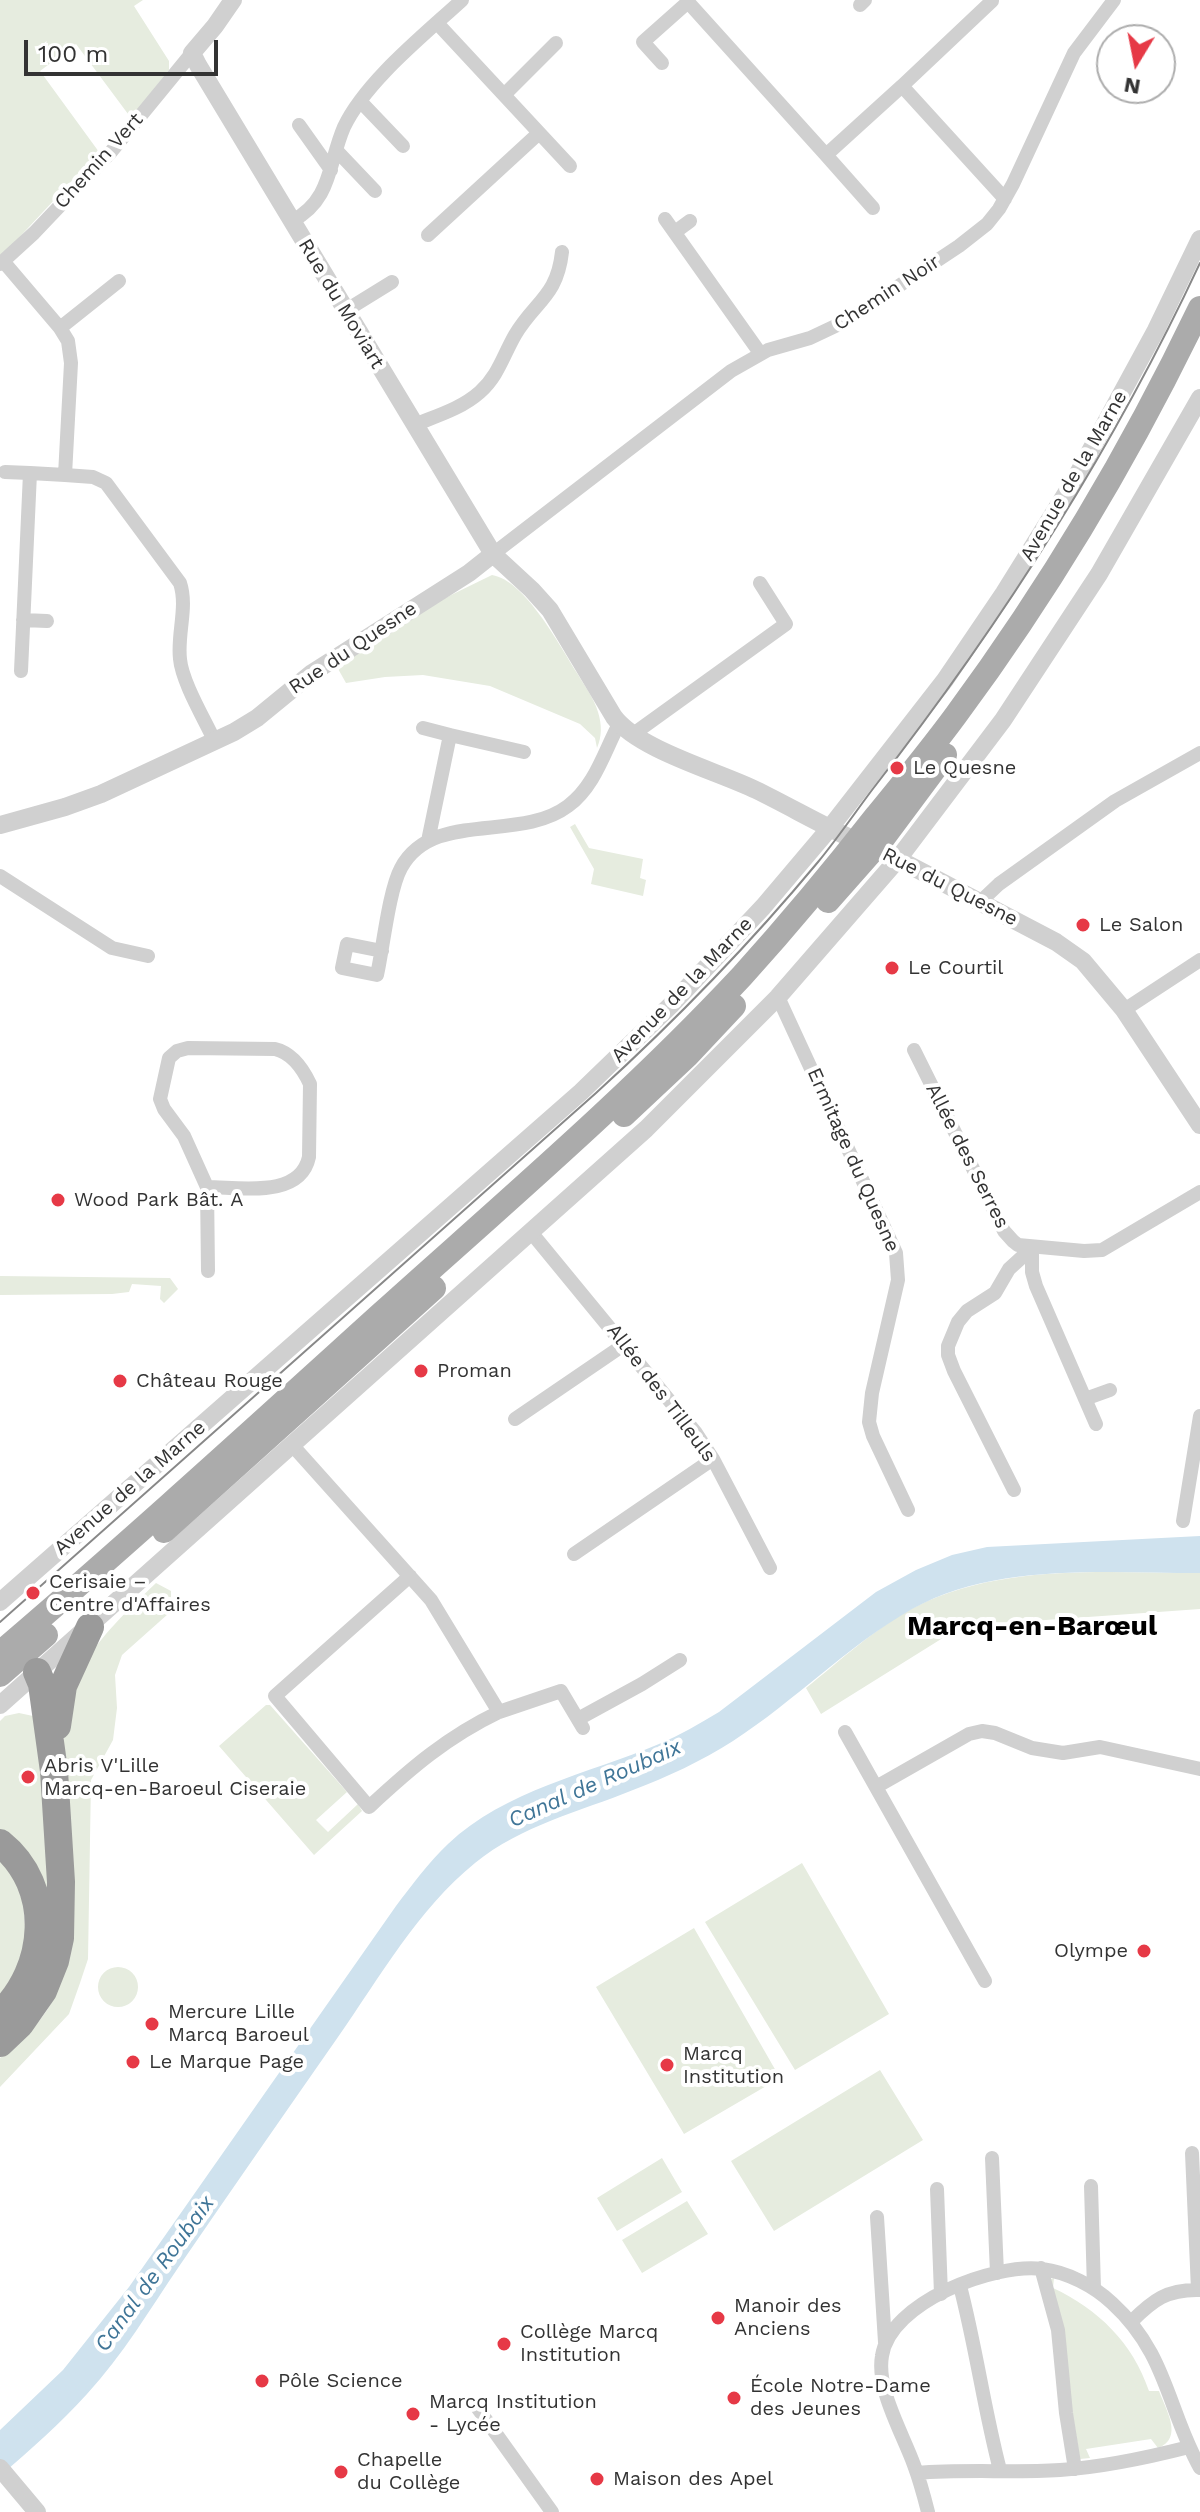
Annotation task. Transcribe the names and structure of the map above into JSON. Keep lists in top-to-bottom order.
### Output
{
  "streets": {
    "main road": ["Avenue de la Marne"],
    "street": [
      "Chemin Vert",
      "Chemin Noir",
      "Rue du Moviart",
      "Rue du Quesne",
      "Allée des Serres",
      "Ermitage du Quesne",
      "Allée des Tilleuls"
    ]
  },
  "crossings": [
    ["Chemin Vert", "Rue du Moviart"],
    ["Chemin Noir", "Rue du Moviart"],
    ["Chemin Noir", "Rue du Quesne"],
    ["Rue du Moviart", "Rue du Quesne"],
    ["Avenue de la Marne", "Rue du Quesne"],
    ["Avenue de la Marne", "Ermitage du Quesne"],
    ["Avenue de la Marne", "Allée des Tilleuls"]
  ],
  "districts": ["Marcq-en-Barœul"],
  "water": ["Canal de Roubaix"],
  "places": [
    "Le Quesne",
    "Le Salon",
    "Le Courtil",
    "Wood Park Bât. A",
    "Proman",
    "Château Rouge",
    "Cerisaie – Centre d'Affaires",
    "Abris V'Lille Marcq-en-Baroeul Ciseraie",
    "Olympe",
    "Mercure Lille Marcq Baroeul",
    "Le Marque Page",
    "Marcq Institution",
    "Manoir des Anciens",
    "Collège Marcq Institution",
    "Pôle Science",
    "École Notre-Dame des Jeunes",
    "Marcq Institution - Lycée",
    "Chapelle du Collège",
    "Maison des Apel"
  ],
  "scale_bar": "100 m",
  "north": "bottom"
}
